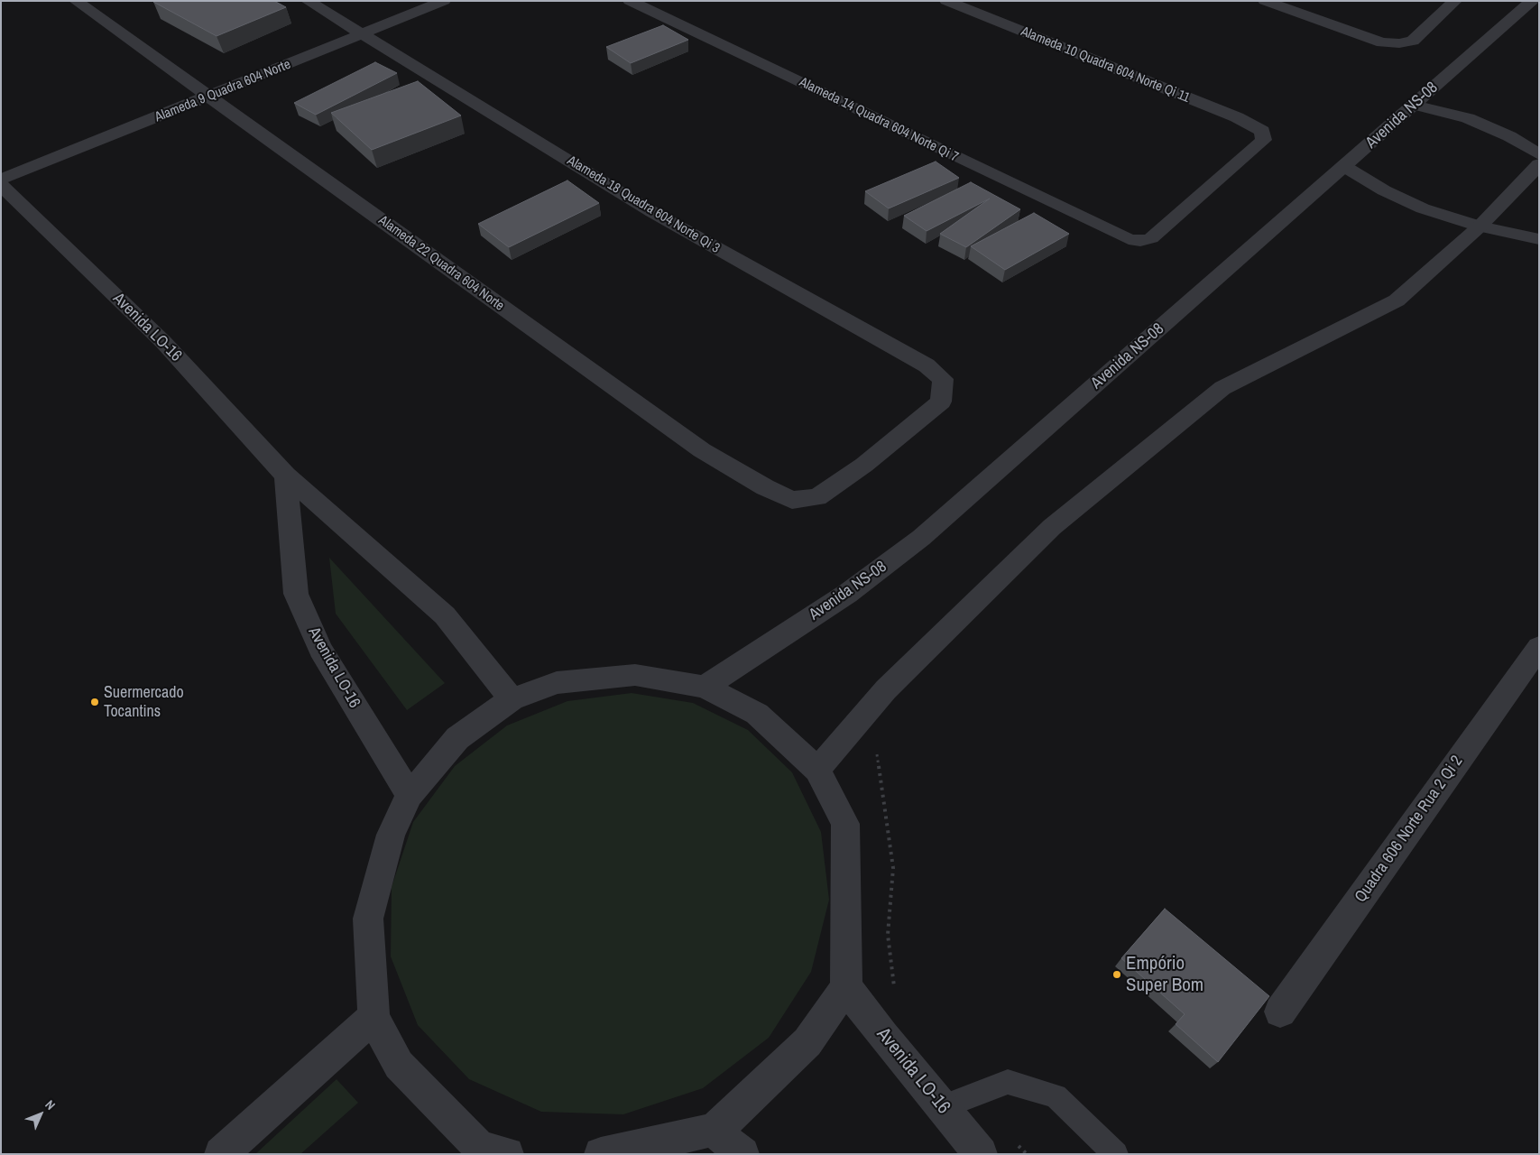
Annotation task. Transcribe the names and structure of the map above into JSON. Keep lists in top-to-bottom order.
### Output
{
  "streets": {
    "street": [
      "Alameda 10 Quadra 604 Norte Qi 11",
      "Alameda 9 Quadra 604 Norte",
      "Avenida NS-08",
      "Alameda 14 Quadra 604 Norte Qi 7",
      "Alameda 18 Quadra 604 Norte Qi 3",
      "Alameda 22 Quadra 604 Norte",
      "Avenida LO-16",
      "Quadra 606 Norte Rua 2 Qi 2"
    ]
  },
  "crossings": [
    ["Alameda 10 Quadra 604 Norte Qi 11", "Alameda 14 Quadra 604 Norte Qi 7"],
    ["Alameda 9 Quadra 604 Norte", "Alameda 18 Quadra 604 Norte Qi 3"],
    ["Alameda 9 Quadra 604 Norte", "Alameda 22 Quadra 604 Norte"],
    ["Alameda 18 Quadra 604 Norte Qi 3", "Alameda 22 Quadra 604 Norte"]
  ],
  "places": ["Suermercado Tocantins", "Empório Super Bom"],
  "north": "top right"
}
